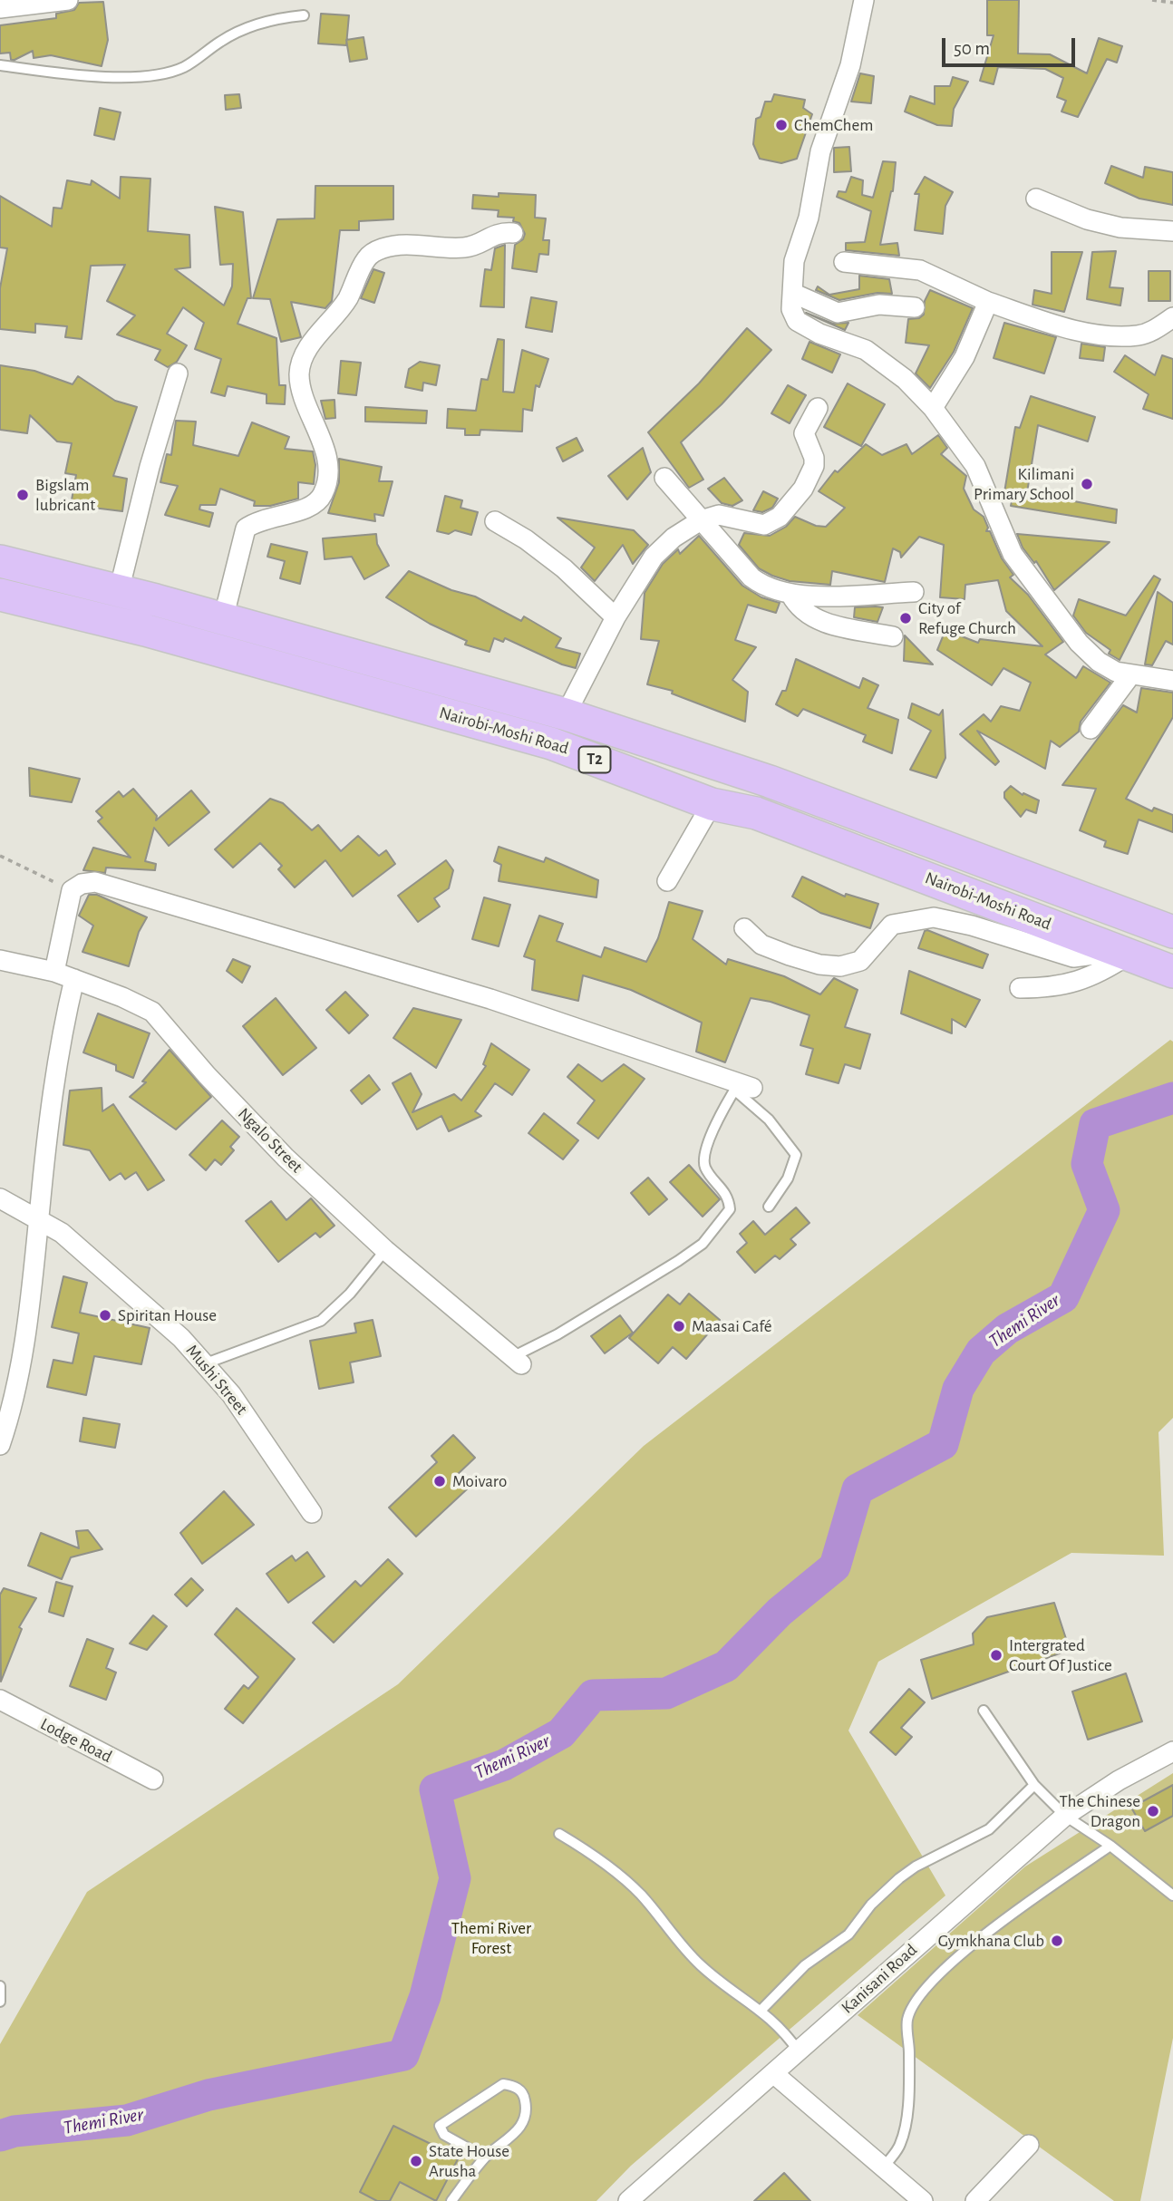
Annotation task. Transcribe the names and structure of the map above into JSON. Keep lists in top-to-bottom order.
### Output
{
  "streets": {
    "highway": ["Nairobi-Moshi Road", "T2"],
    "street": [
      "Ngalo Street",
      "Mushi Street",
      "Lodge Road",
      "Kanisani Road"
    ]
  },
  "water": ["Themi River"],
  "parks": ["Themi River Forest"],
  "places": [
    "ChemChem",
    "Kilimani Primary School",
    "Bigslam lubricant",
    "City of Refuge Church",
    "Spiritan House",
    "Maasai Café",
    "Moivaro",
    "Intergrated Court Of Justice",
    "The Chinese Dragon",
    "Gymkhana Club",
    "State House Arusha"
  ],
  "scale_bar": "50 m"
}
